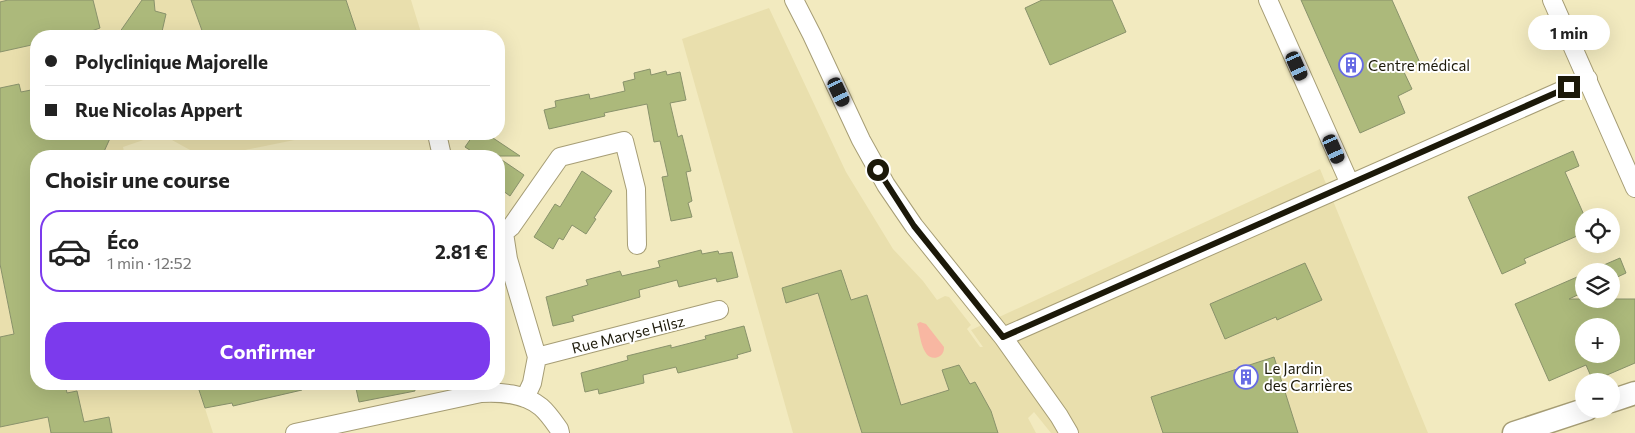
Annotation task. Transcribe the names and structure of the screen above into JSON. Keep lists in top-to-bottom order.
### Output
{
  "streets": {
    "street": ["Rue Maryse Hilsz"]
  },
  "places": {
    "building": ["Centre médical", "Le Jardin des Carrières"]
  },
  "page": {
    "bubble": "1 min",
    "banner": ["Polyclinique Majorelle", "Rue Nicolas Appert"],
    "heading": "Choisir une course",
    "map_buttons": ["+", "−"],
    "list": [
      {
        "name": "Éco",
        "note": "1 min · 12:52",
        "value": "2.81 €"
      }
    ],
    "buttons": "Confirmer"
  }
}
